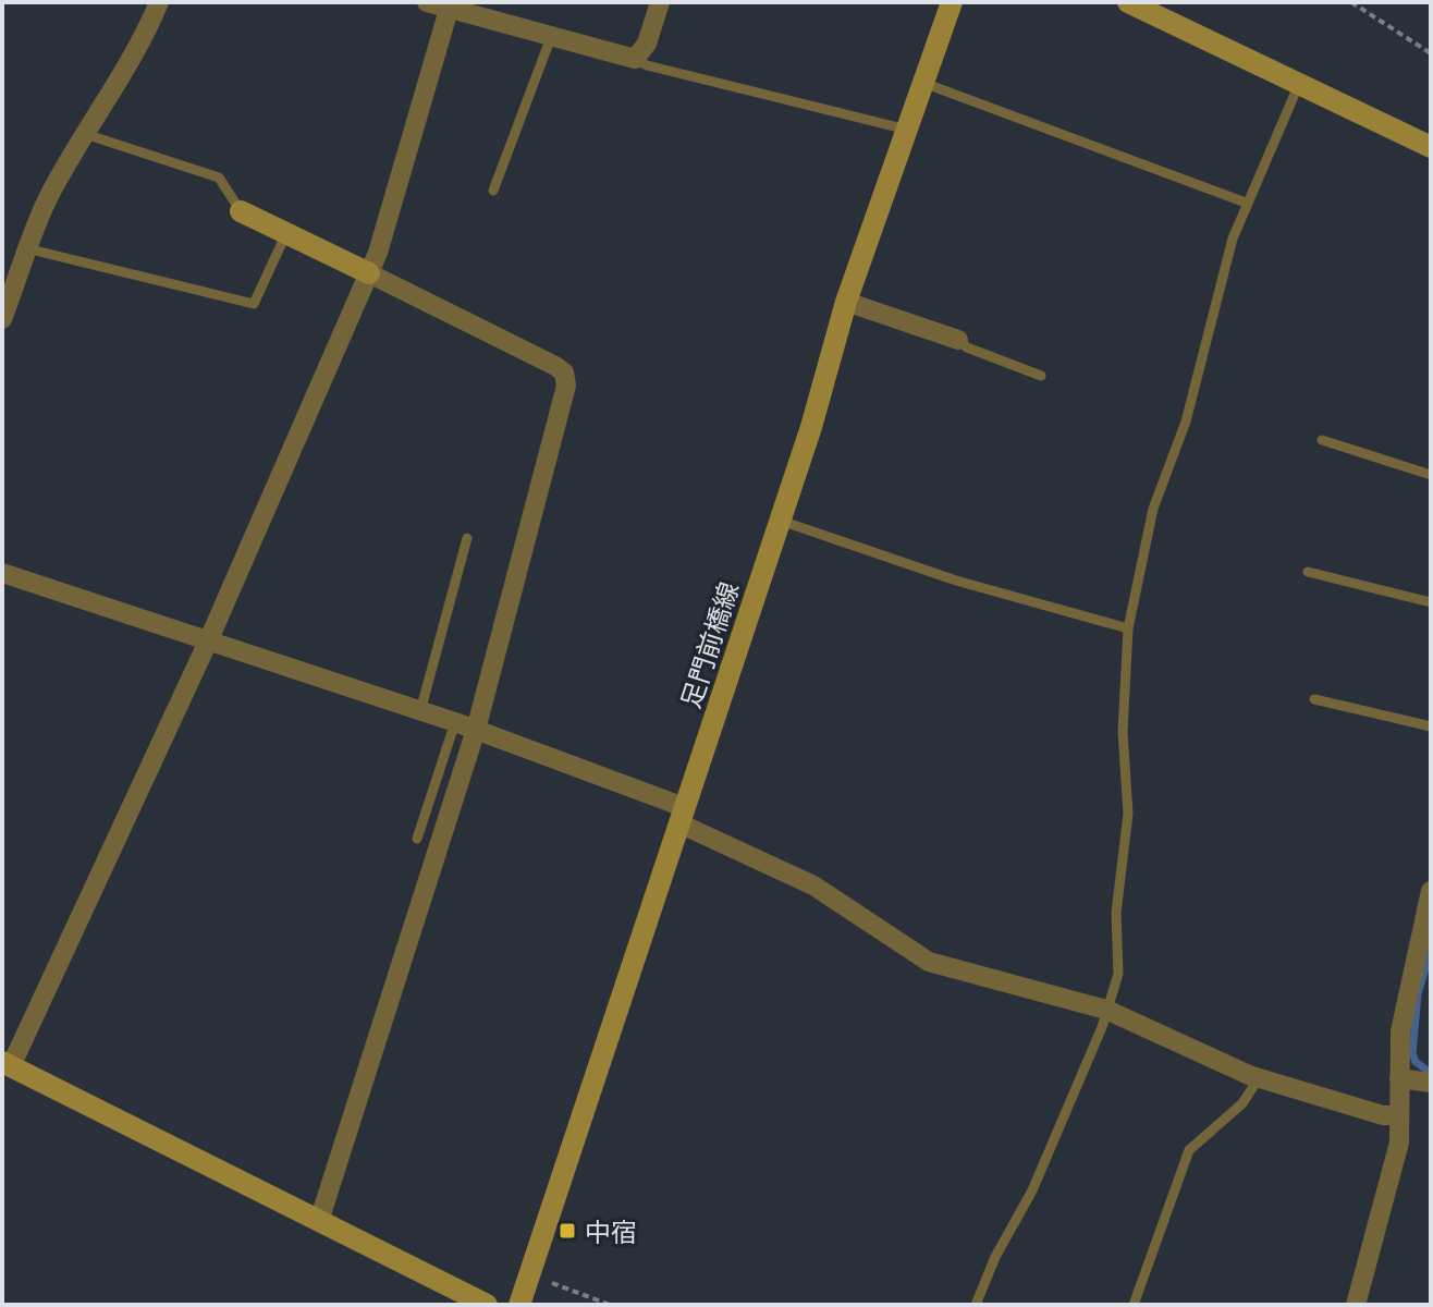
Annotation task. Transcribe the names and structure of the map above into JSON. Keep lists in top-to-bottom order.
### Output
{
  "streets": {
    "main road": ["足門前橋線"]
  },
  "places": {
    "transit": ["中宿"]
  }
}
